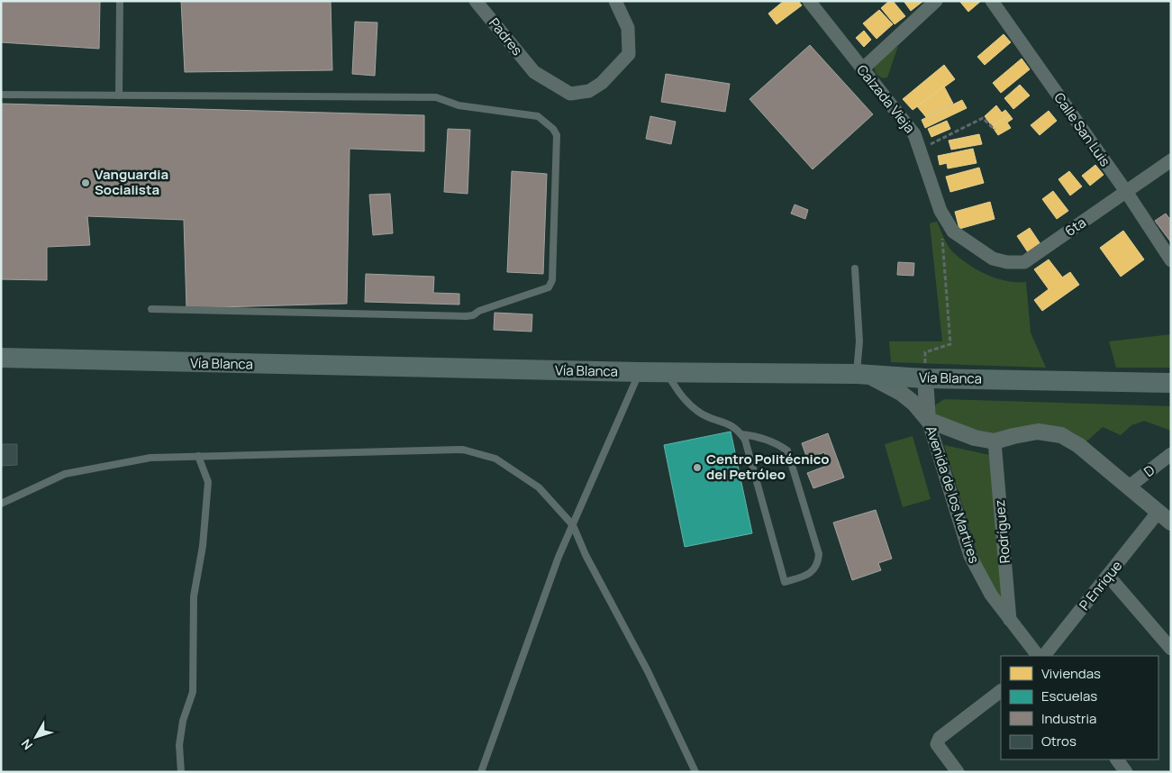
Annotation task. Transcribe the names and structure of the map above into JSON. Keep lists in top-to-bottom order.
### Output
{
  "streets": {
    "main road": ["Vía Blanca"],
    "street": [
      "Padres",
      "Calzada Vieja",
      "Calle San Luis",
      "6ta",
      "D",
      "Avenida de los Martires",
      "Rodríguez",
      "P Enrique"
    ]
  },
  "crossings": [
    ["Calzada Vieja", "6ta"],
    ["Calle San Luis", "6ta"],
    ["Avenida de los Martires", "Rodríguez"]
  ],
  "places": ["Vanguardia Socialista", "Centro Politécnico del Petróleo"],
  "legend": [
    "Viviendas",
    "Escuelas",
    "Industria",
    "Otros"
  ],
  "north": "bottom left"
}
